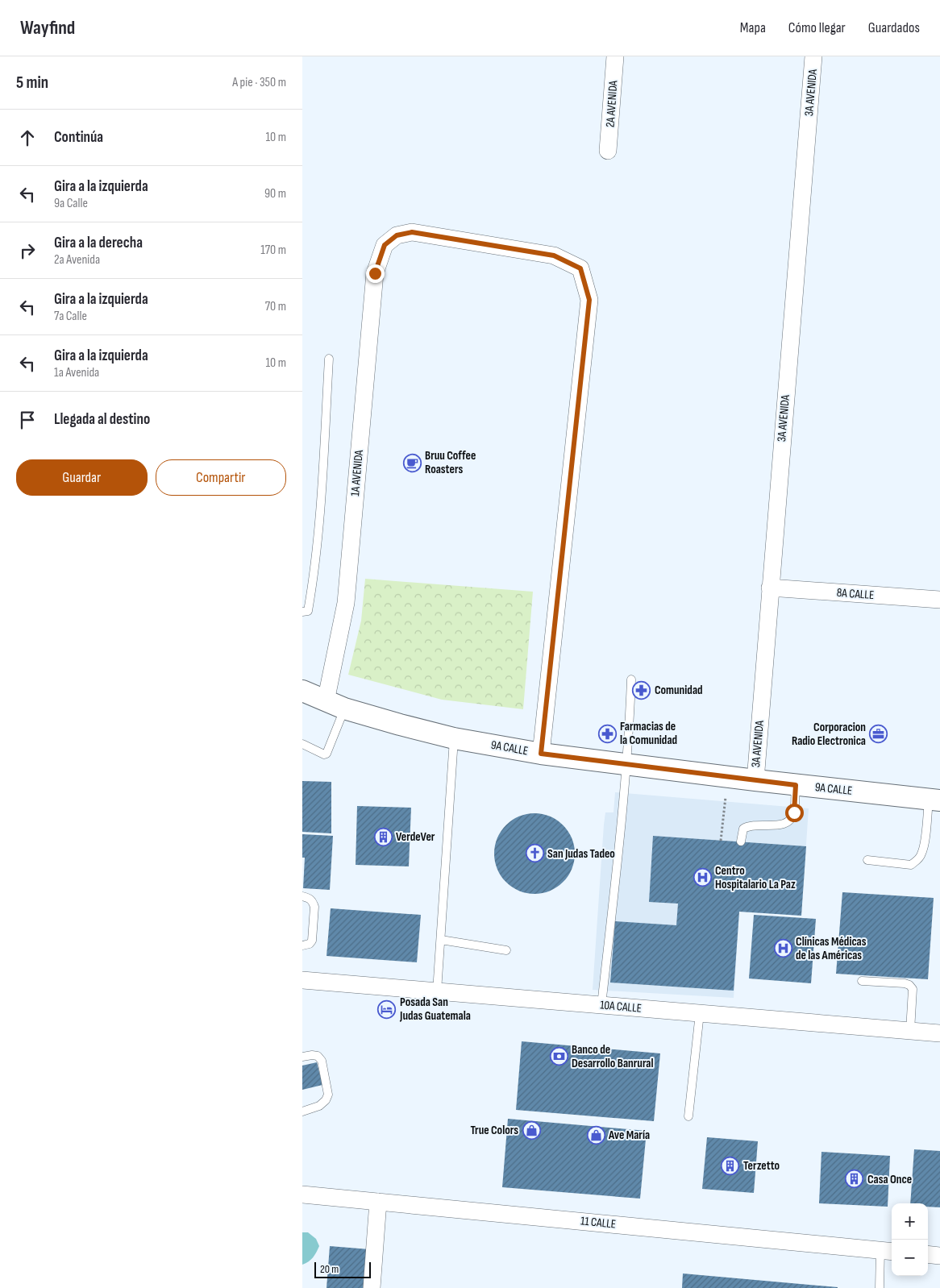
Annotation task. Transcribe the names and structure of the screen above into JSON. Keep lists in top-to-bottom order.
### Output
{
  "streets": {
    "street": [
      "3A AVENIDA",
      "2A AVENIDA",
      "1A AVENIDA",
      "8A CALLE",
      "9A CALLE",
      "10A CALLE",
      "11 CALLE"
    ]
  },
  "crossings": [
    ["3A AVENIDA", "8A CALLE"],
    ["3A AVENIDA", "9A CALLE"],
    ["1A AVENIDA", "9A CALLE"]
  ],
  "places": {
    "cafe": ["Bruu Coffee Roasters"],
    "pharmacy": ["Comunidad", "Farmacias de la Comunidad"],
    "office": ["Corporacion Radio Electronica"],
    "building": ["VerdeVer", "Terzetto", "Casa Once"],
    "church": ["San Judas Tadeo"],
    "hospital": ["Centro Hospitalario La Paz", "Clínicas Médicas de las Américas"],
    "hotel": ["Posada San Judas Guatemala"],
    "bank": ["Banco de Desarrollo Banrural"],
    "shop": ["True Colors", "Ave María"]
  },
  "scale_bar": "20 m",
  "page": {
    "header": "Wayfind",
    "nav": ["Mapa", "Cómo llegar", "Guardados"],
    "heading": ["5 min", "A pie · 350 m"],
    "list": [
      ["Continúa", "10 m"],
      ["Gira a la izquierda", "9a Calle", "90 m"],
      ["Gira a la derecha", "2a Avenida", "170 m"],
      ["Gira a la izquierda", "7a Calle", "70 m"],
      ["Gira a la izquierda", "1a Avenida", "10 m"],
      "Llegada al destino"
    ],
    "buttons": ["Guardar", "Compartir"],
    "map_buttons": ["+", "−"],
    "scale": "20 m"
  }
}
